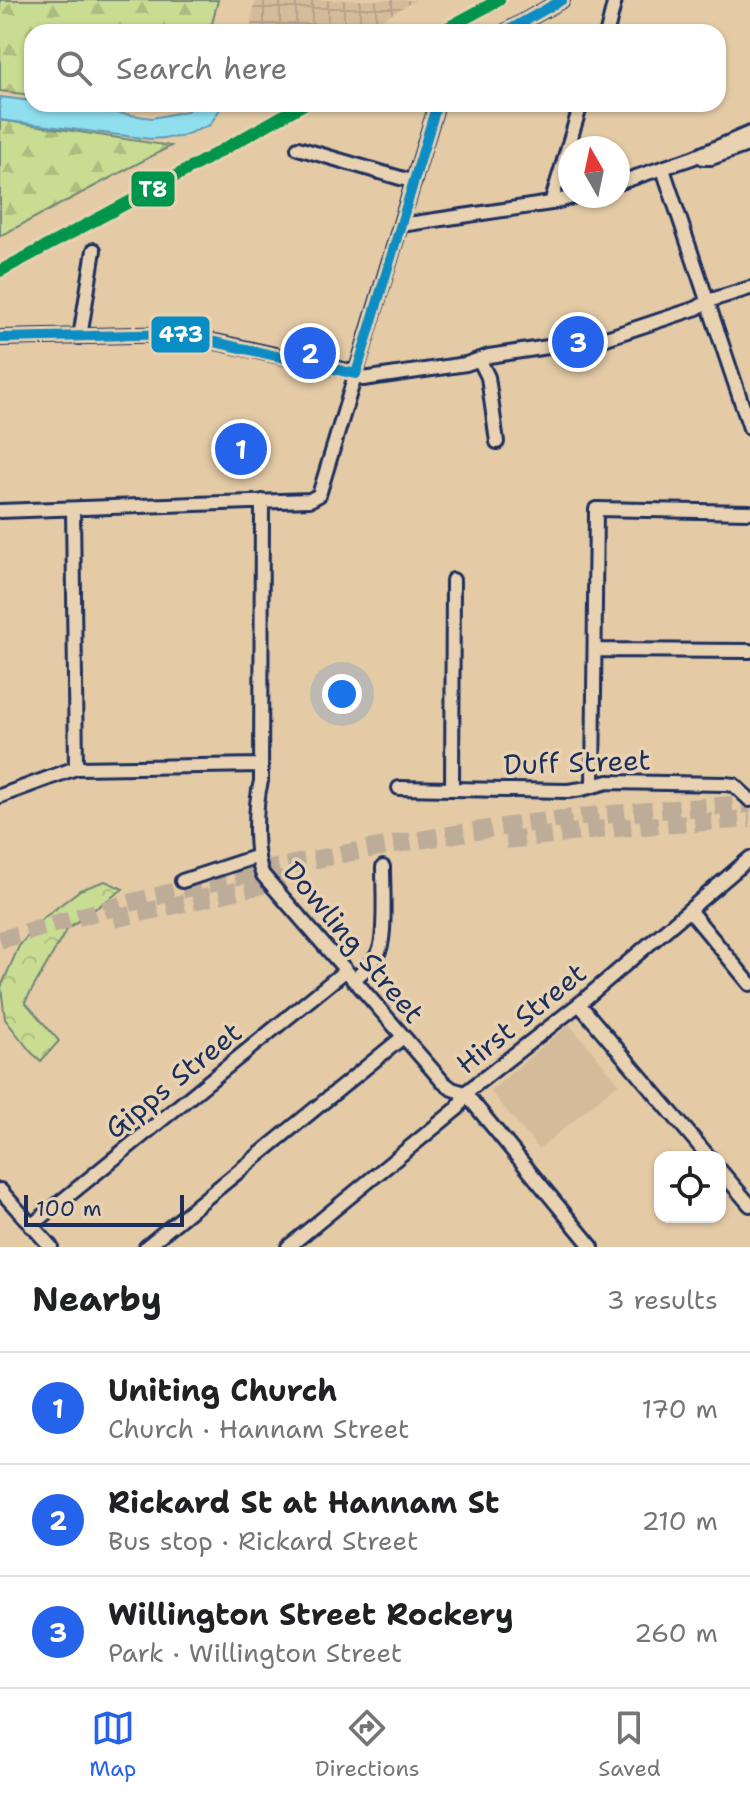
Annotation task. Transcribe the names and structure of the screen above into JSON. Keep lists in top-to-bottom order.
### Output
{
  "streets": {
    "street": [
      "Duff Street",
      "Dowling Street",
      "Hirst Street",
      "Gipps Street"
    ]
  },
  "crossings": [
    ["Dowling Street", "Hirst Street"],
    ["Dowling Street", "Gipps Street"]
  ],
  "lines": ["transit line T8", "transit line 473"],
  "scale_bar": "100 m",
  "north": "top",
  "page": {
    "search": "Search here",
    "pins": ["3", "2", "1"],
    "scale": "100 m",
    "heading": ["Nearby", "3 results"],
    "list": [
      {
        "mark": "1",
        "name": "Uniting Church",
        "note": "Church · Hannam Street",
        "value": "170 m"
      },
      {
        "mark": "2",
        "name": "Rickard St at Hannam St",
        "note": "Bus stop · Rickard Street",
        "value": "210 m"
      },
      {
        "mark": "3",
        "name": "Willington Street Rockery",
        "note": "Park · Willington Street",
        "value": "260 m"
      }
    ],
    "nav": ["Map", "Directions", "Saved"]
  }
}
